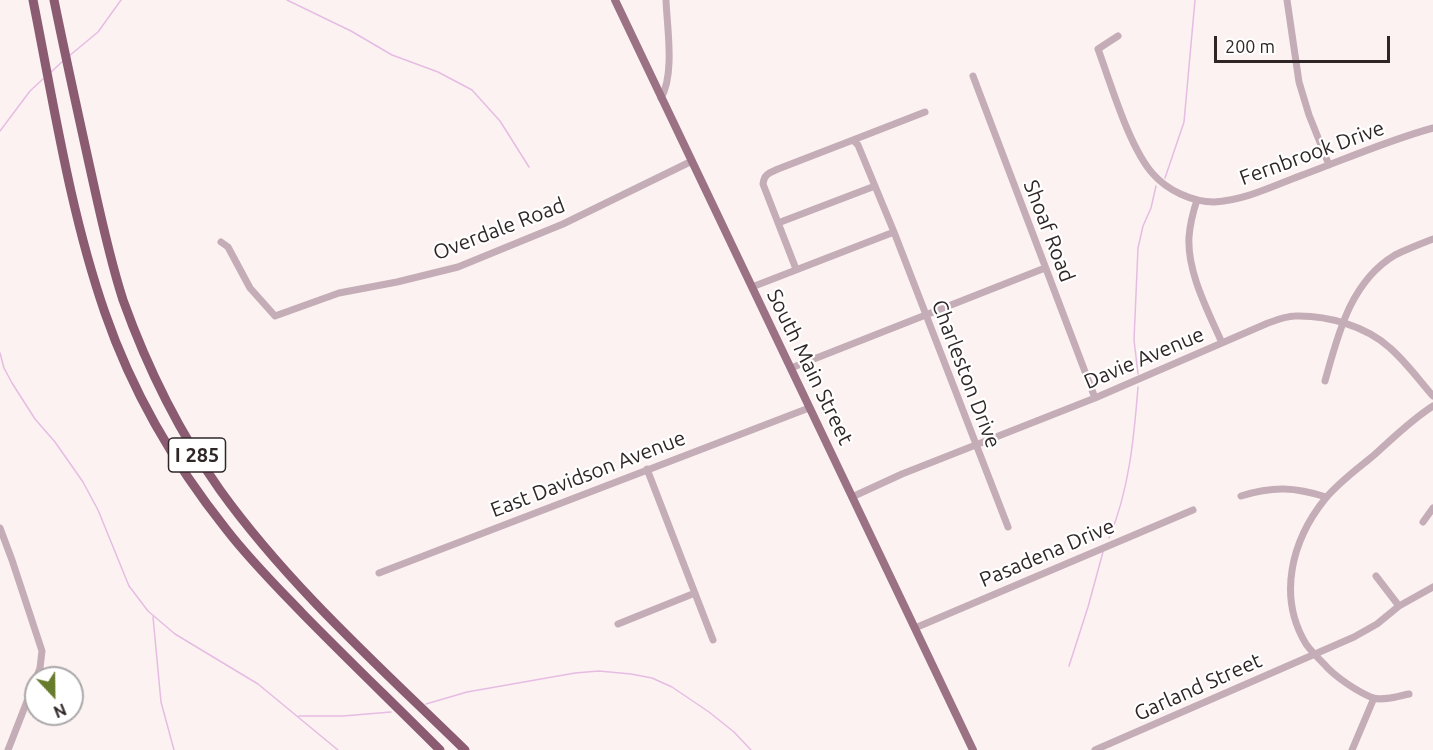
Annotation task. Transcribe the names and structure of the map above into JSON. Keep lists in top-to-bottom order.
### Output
{
  "streets": {
    "highway": ["I 285"],
    "main road": ["South Main Street"],
    "street": [
      "Fernbrook Drive",
      "Overdale Road",
      "Shoaf Road",
      "Davie Avenue",
      "Charleston Drive",
      "East Davidson Avenue",
      "Pasadena Drive",
      "Garland Street"
    ]
  },
  "crossings": [
    ["Overdale Road", "South Main Street"],
    ["Shoaf Road", "Davie Avenue"],
    ["Davie Avenue", "South Main Street"],
    ["Davie Avenue", "Charleston Drive"],
    ["South Main Street", "East Davidson Avenue"],
    ["South Main Street", "Pasadena Drive"]
  ],
  "scale_bar": "200 m",
  "north": "bottom"
}
